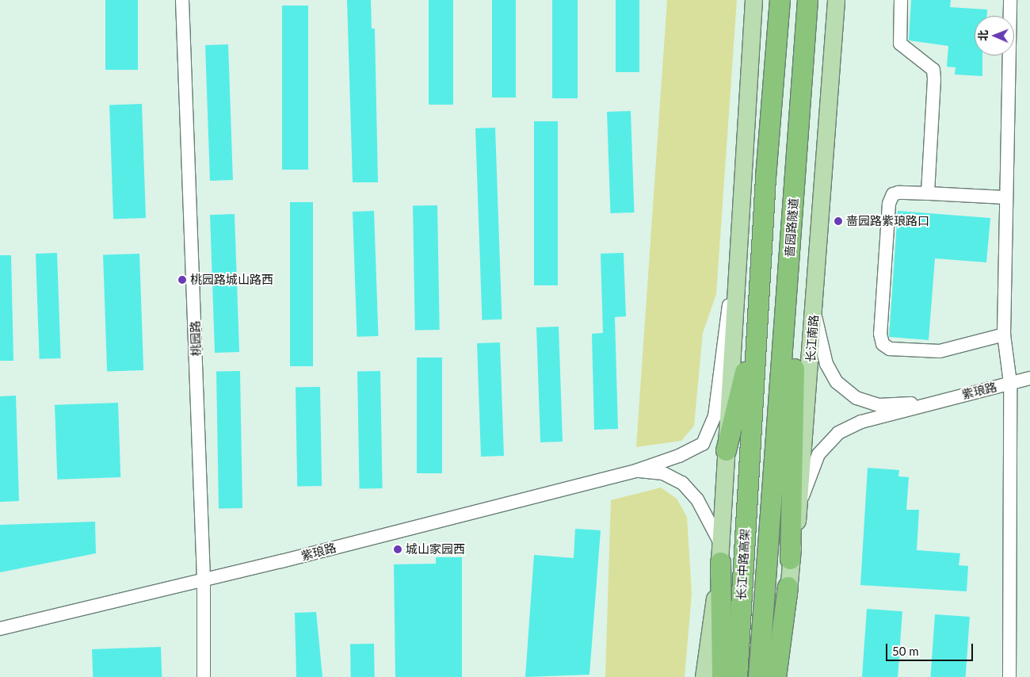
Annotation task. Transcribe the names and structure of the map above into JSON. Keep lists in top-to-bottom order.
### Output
{
  "streets": {
    "highway": ["啬园路隧道", "长江中路高架"],
    "main road": ["长江南路"],
    "street": ["桃园路", "紫琅路"]
  },
  "crossings": [
    ["啬园路隧道", "长江中路高架"],
    ["桃园路", "紫琅路"]
  ],
  "places": ["啬园路紫琅路口", "桃园路城山路西", "城山家园西"],
  "scale_bar": "50 m",
  "north": "left"
}
